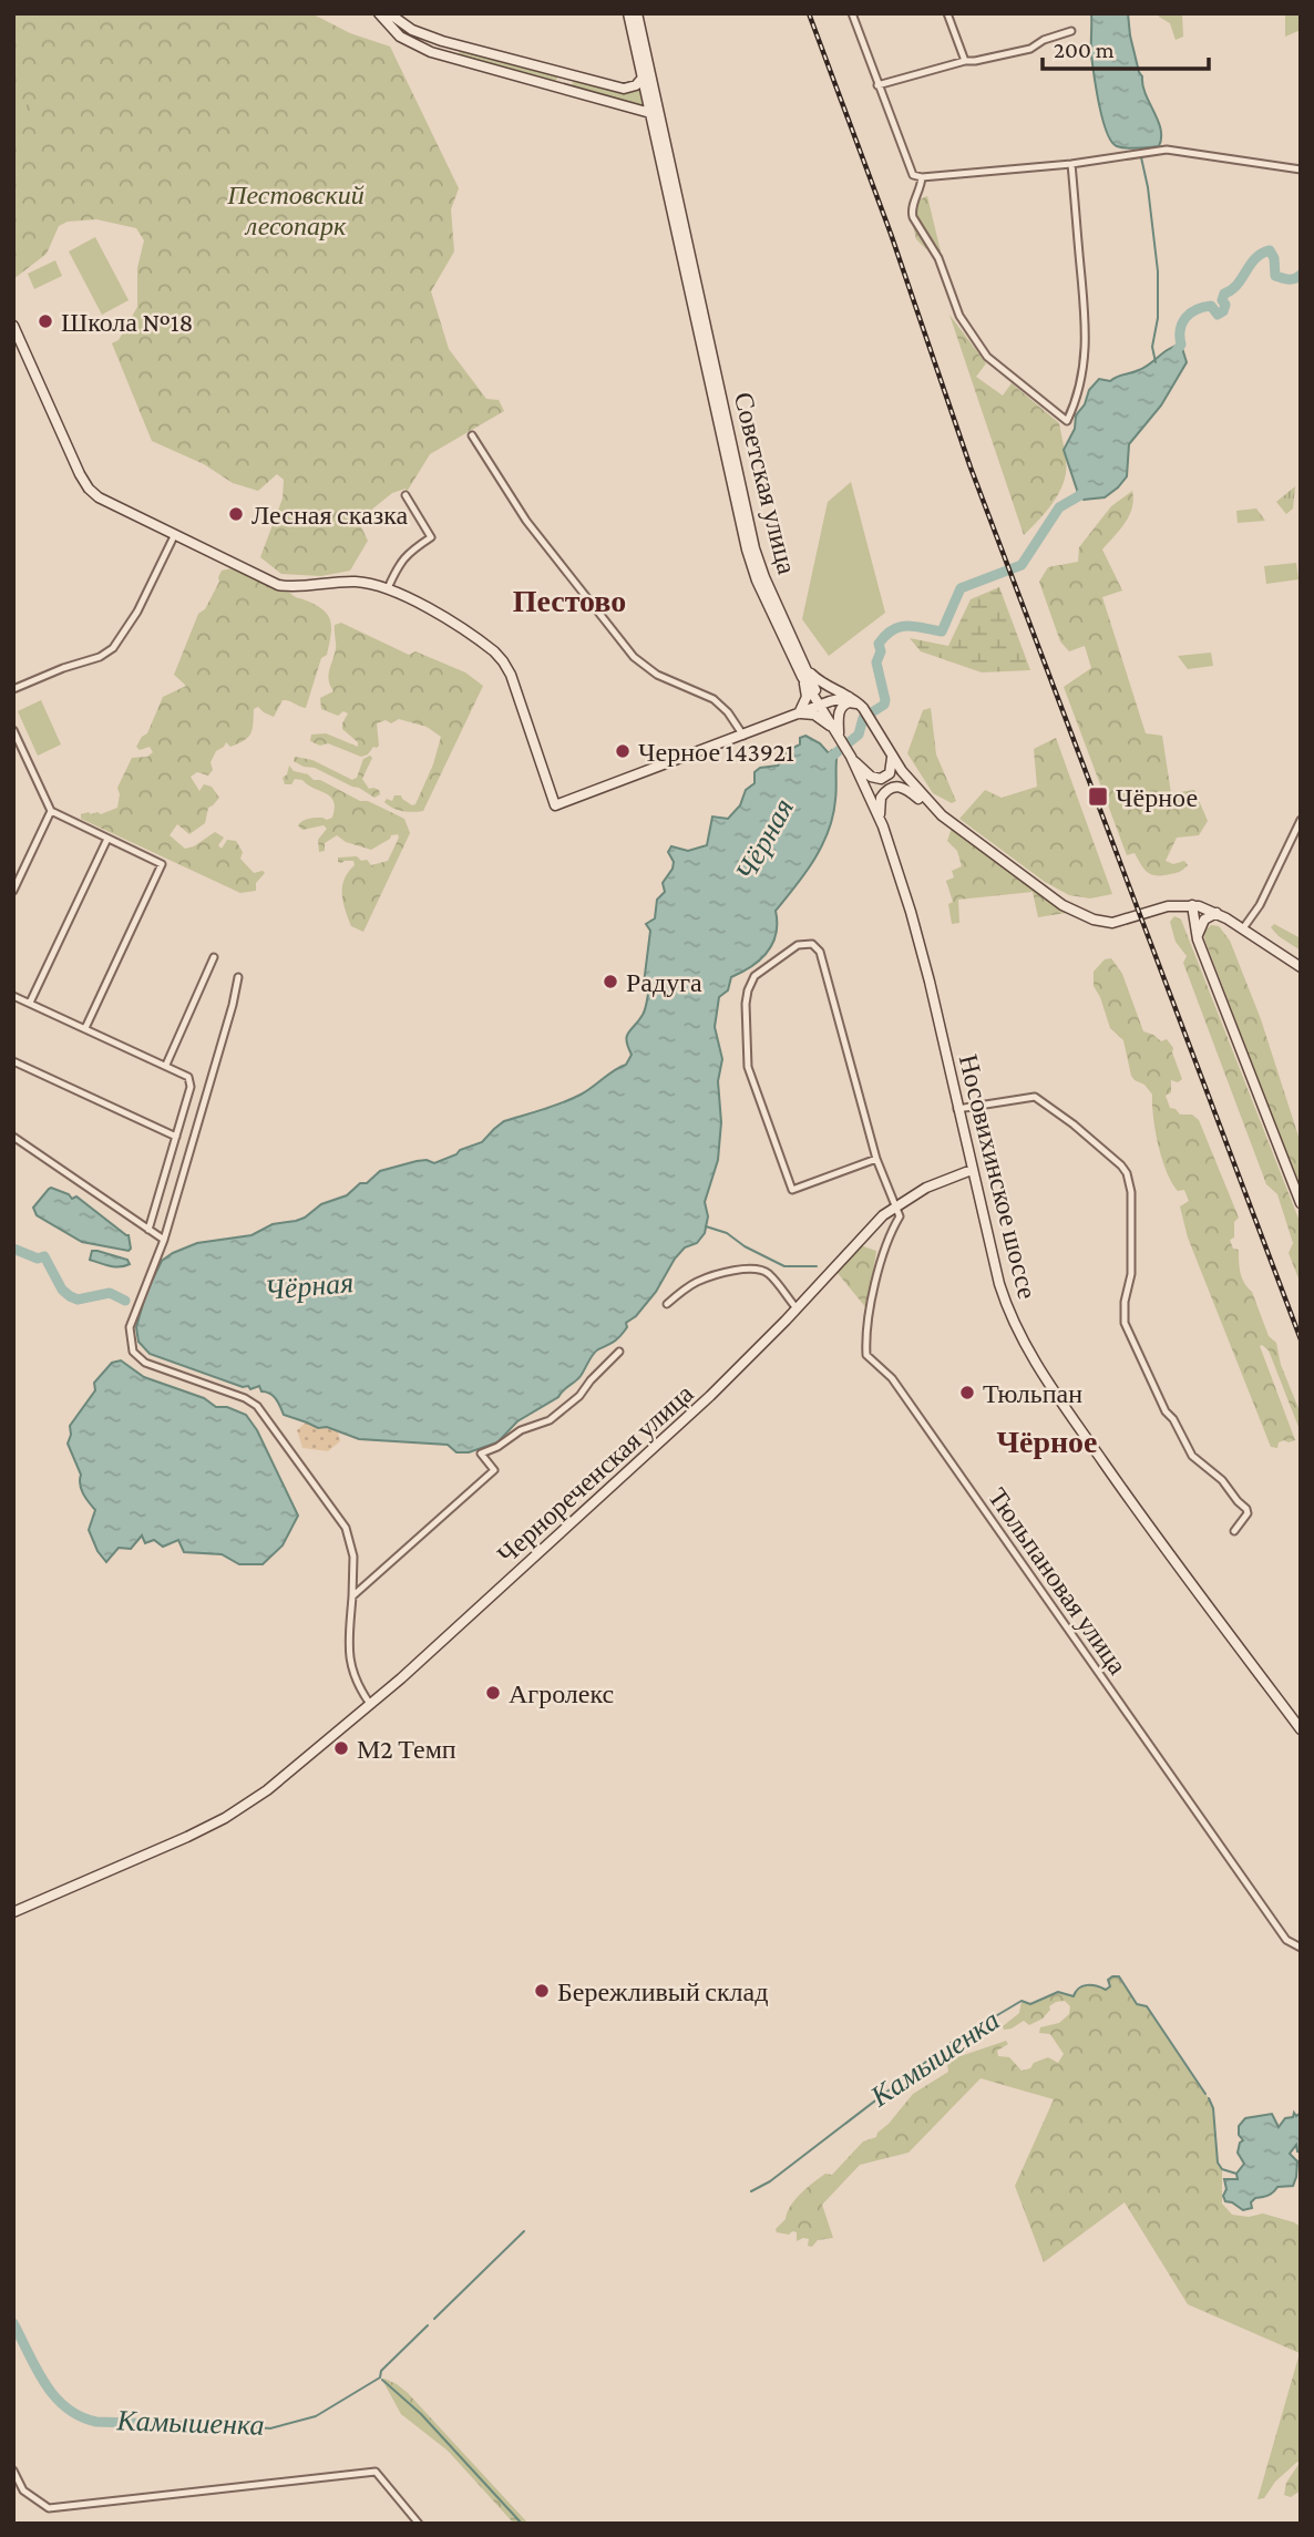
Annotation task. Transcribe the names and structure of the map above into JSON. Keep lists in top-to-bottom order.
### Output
{
  "streets": {
    "main road": ["Советская улица", "Носовихинское шоссе", "Чернореченская улица"],
    "street": ["Тюльпановая улица"]
  },
  "crossings": [
    ["Советская улица", "Носовихинское шоссе"],
    ["Носовихинское шоссе", "Чернореченская улица"],
    ["Чернореченская улица", "Тюльпановая улица"]
  ],
  "districts": ["Пестово", "Чёрное"],
  "water": ["Чёрная", "Камышенка"],
  "parks": ["Пестовский лесопарк"],
  "places": {
    "other": [
      "Школа №18",
      "Лесная сказка",
      "Черное 143921",
      "Радуга",
      "Тюльпан",
      "Агролекс",
      "М2 Темп",
      "Бережливый склад"
    ],
    "transit": ["Чёрное"]
  },
  "scale_bar": "200 m"
}
